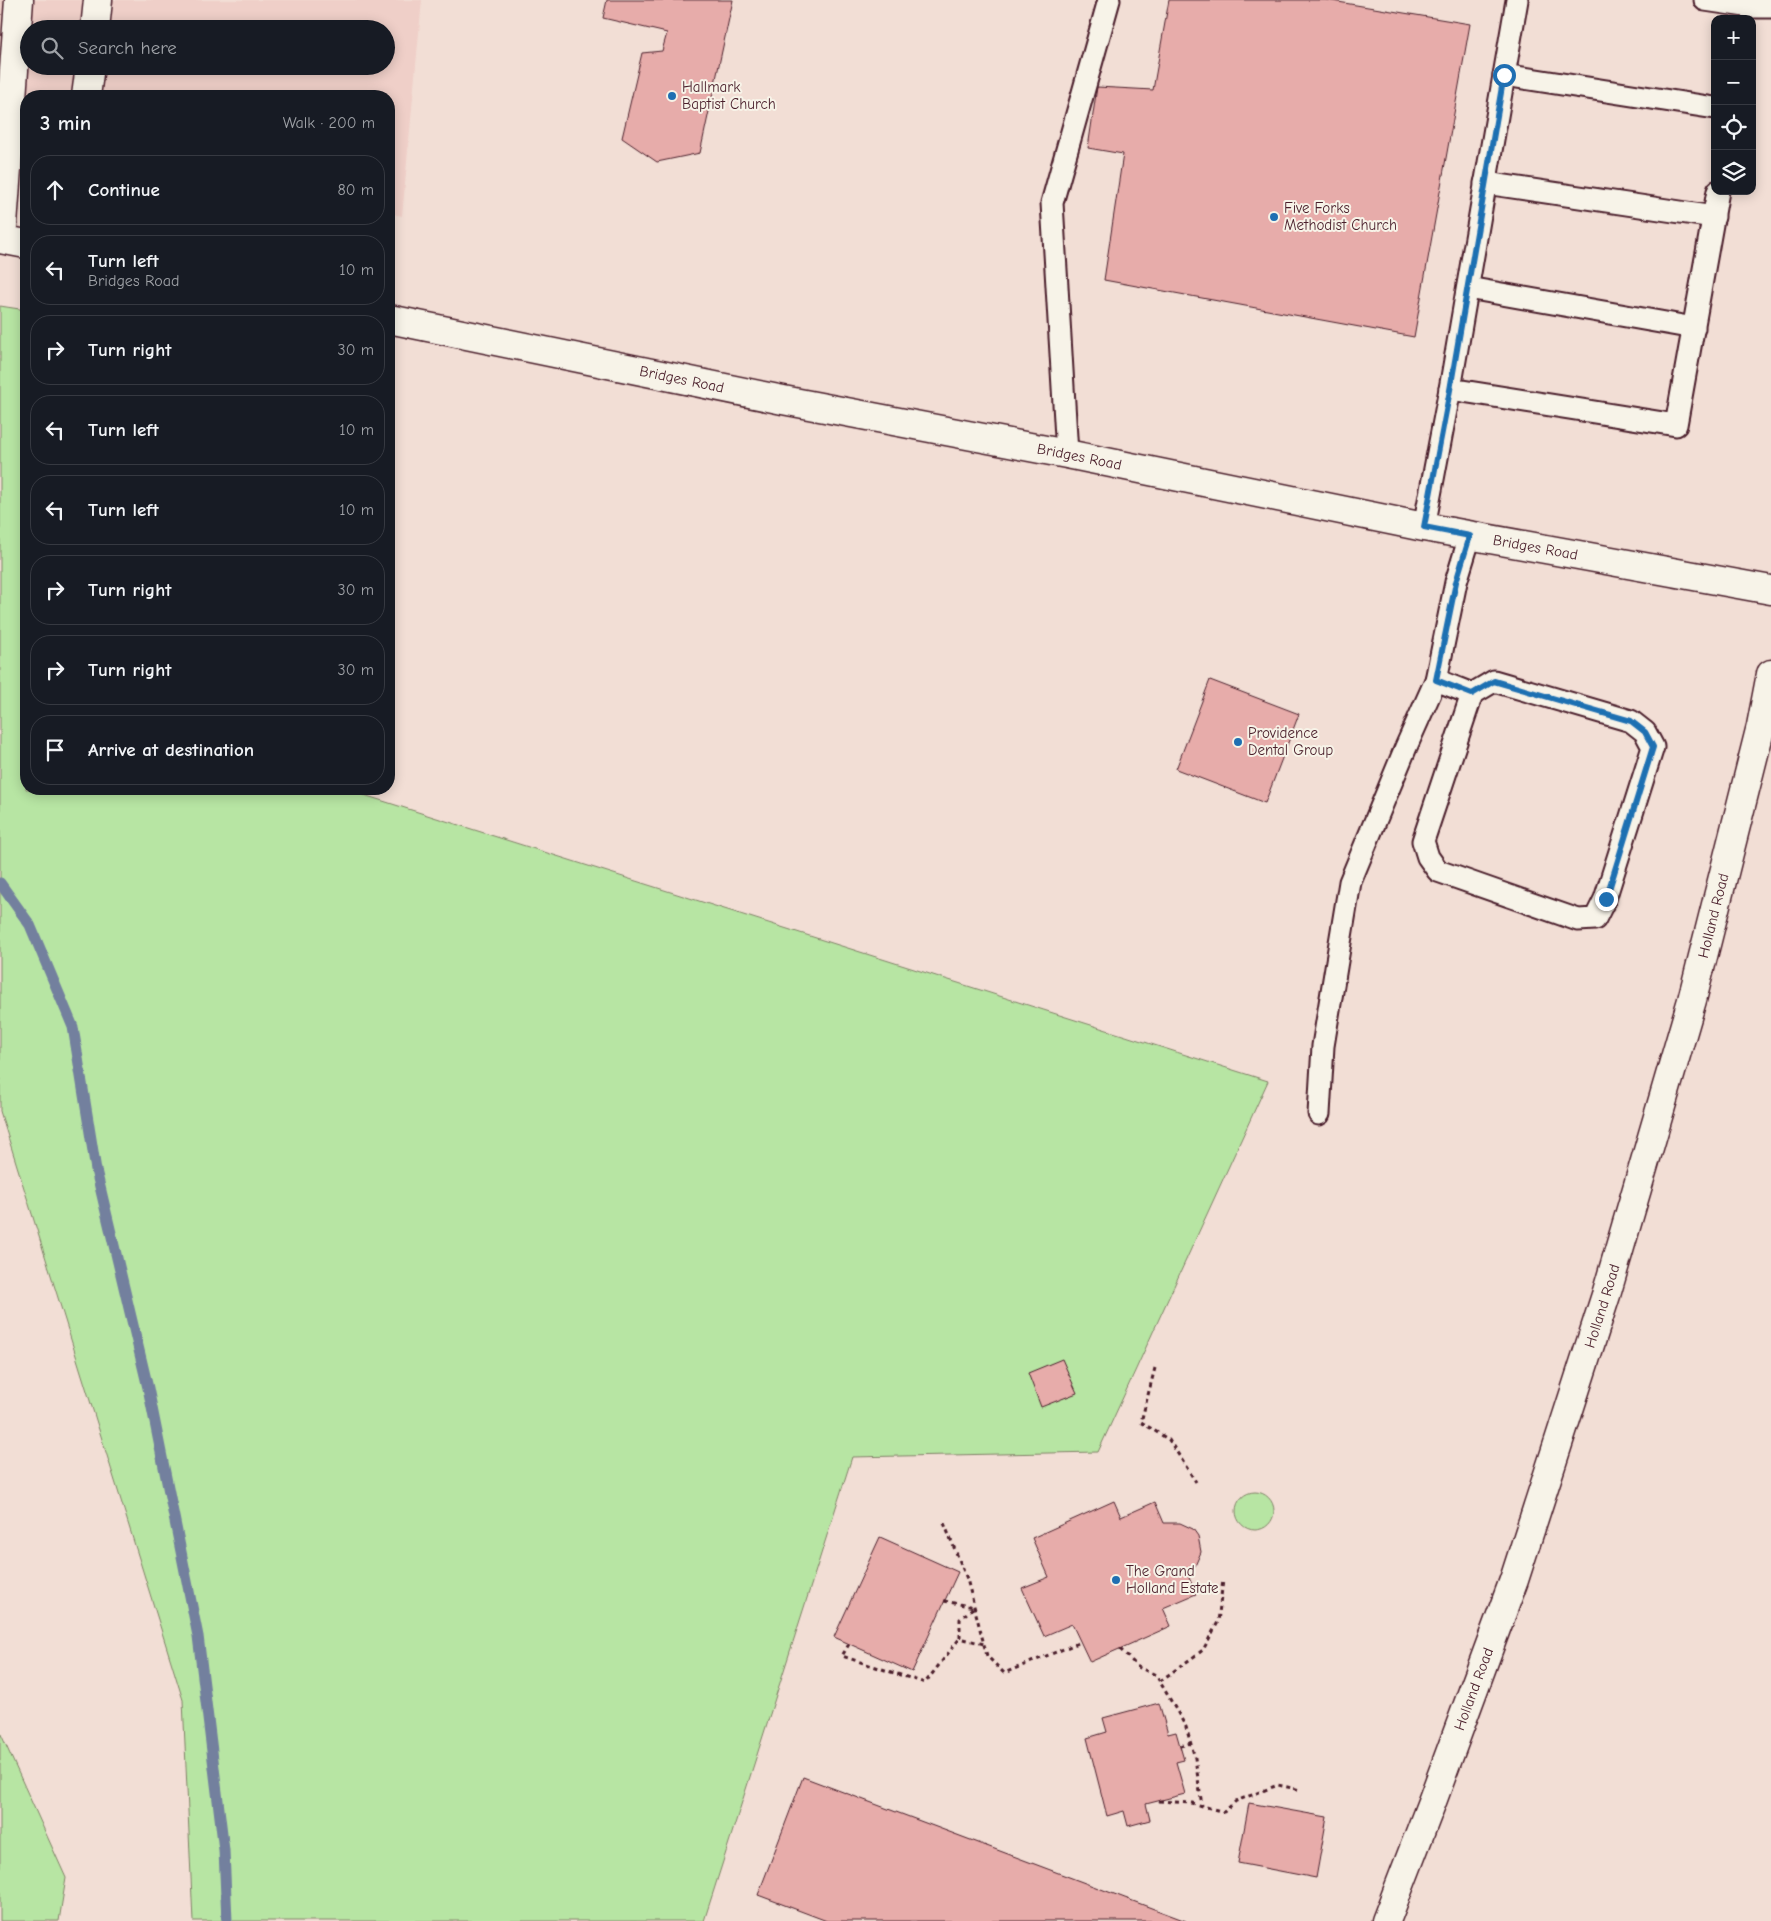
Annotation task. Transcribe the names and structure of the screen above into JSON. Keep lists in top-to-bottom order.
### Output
{
  "streets": {
    "street": ["Bridges Road", "Holland Road"]
  },
  "places": [
    "Hallmark Baptist Church",
    "Five Forks Methodist Church",
    "Providence Dental Group",
    "The Grand Holland Estate"
  ],
  "page": {
    "map_buttons": ["+", "−"],
    "search": "Search here",
    "heading": ["3 min", "Walk · 200 m"],
    "list": [
      ["Continue", "80 m"],
      ["Turn left", "Bridges Road", "10 m"],
      ["Turn right", "30 m"],
      ["Turn left", "10 m"],
      ["Turn left", "10 m"],
      ["Turn right", "30 m"],
      ["Turn right", "30 m"],
      "Arrive at destination"
    ]
  }
}
